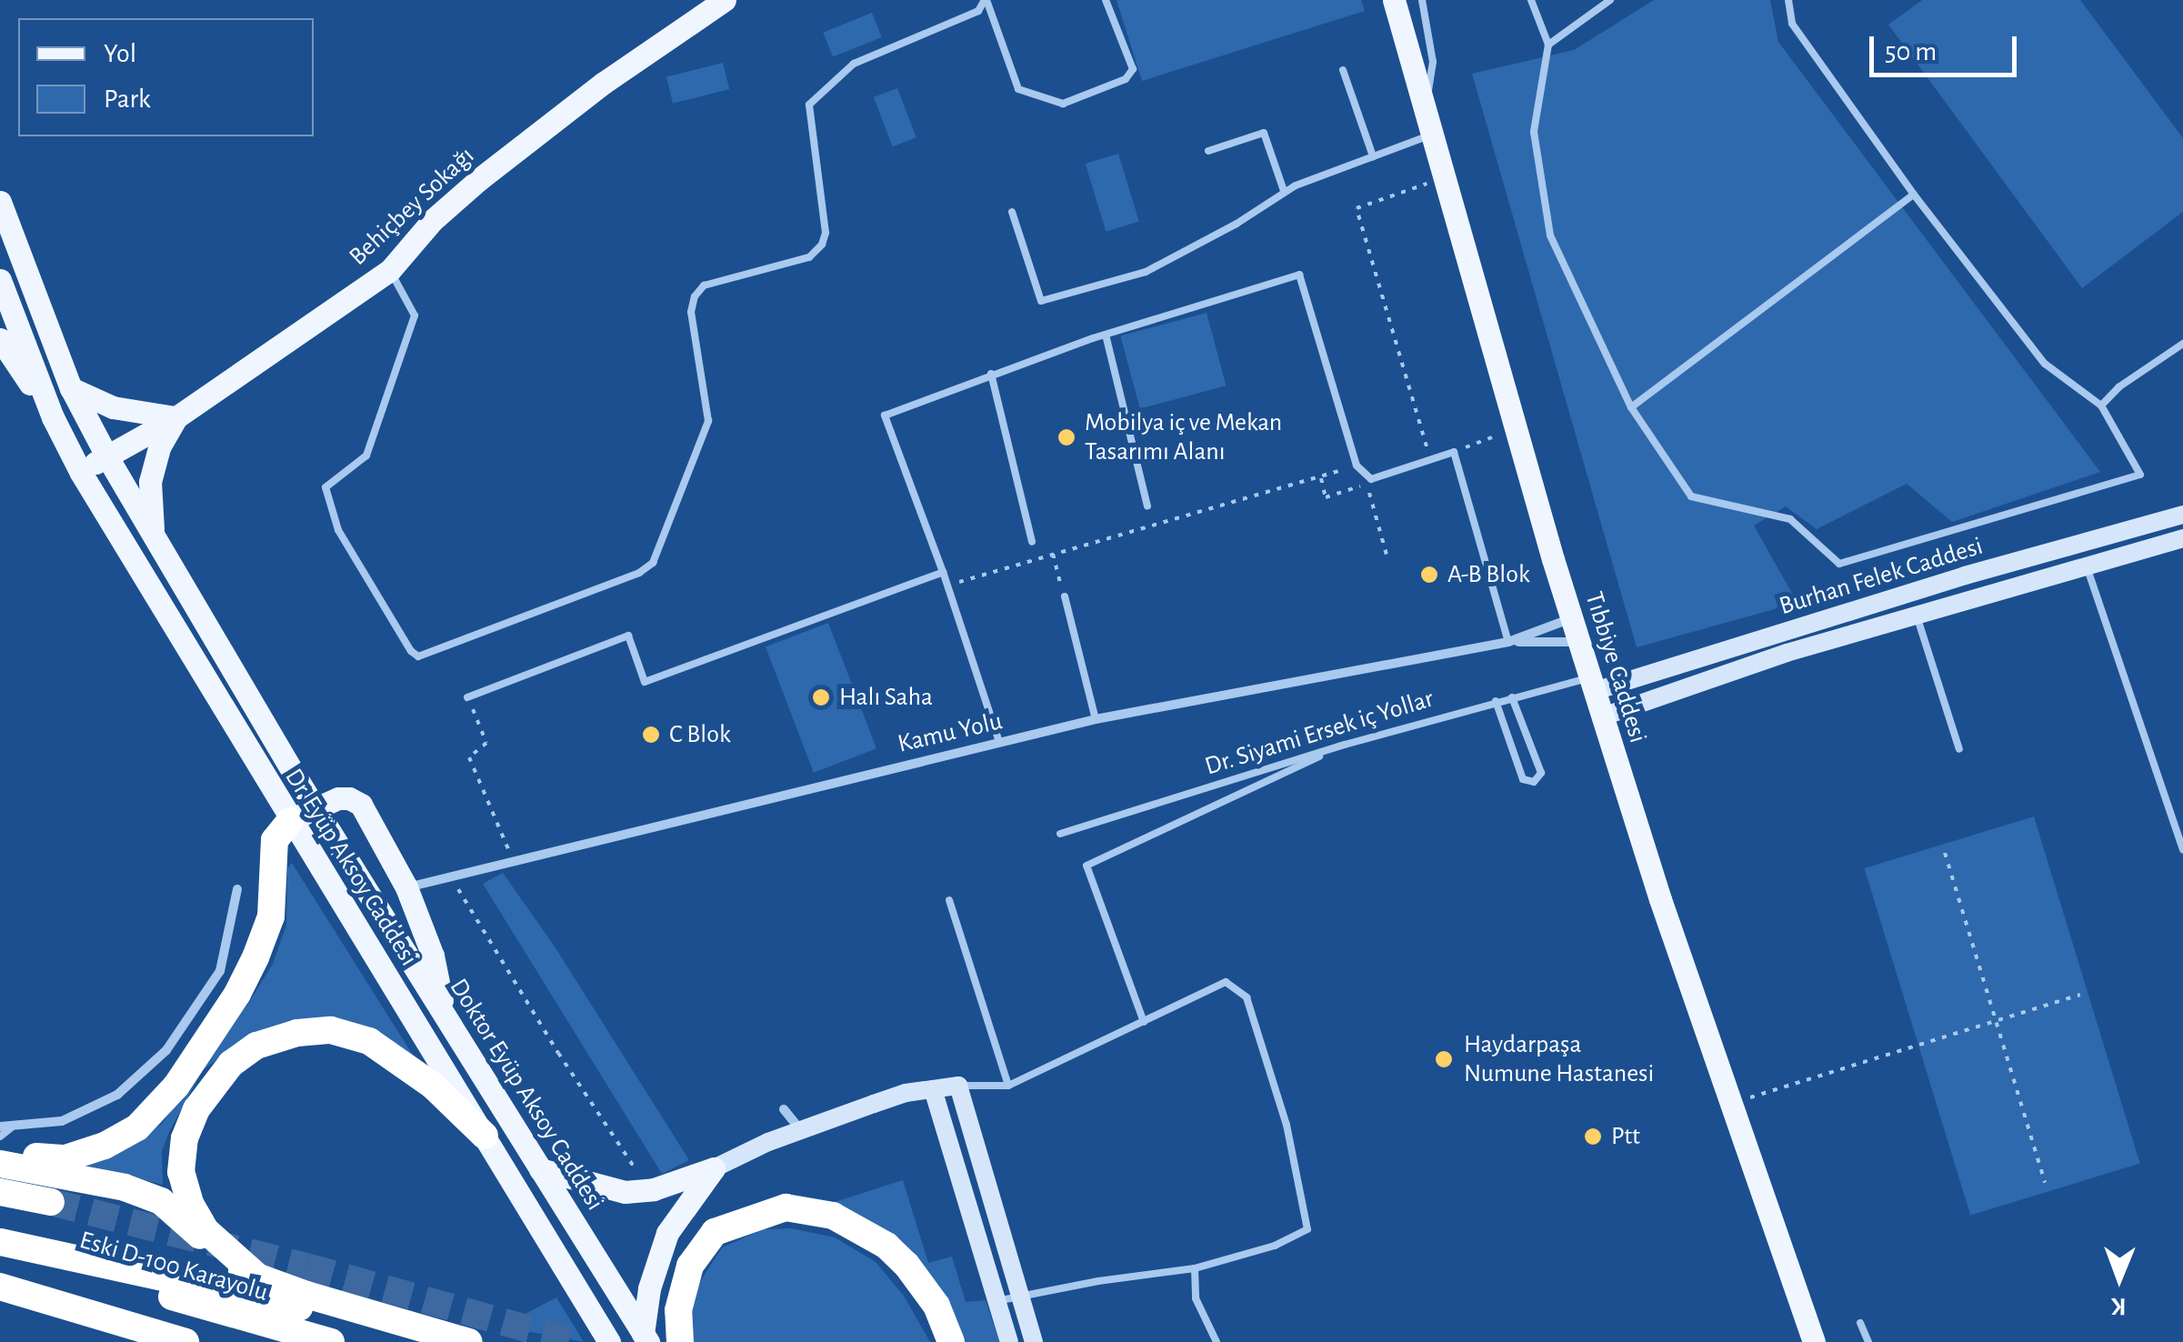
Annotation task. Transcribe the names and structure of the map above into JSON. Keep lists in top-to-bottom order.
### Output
{
  "streets": {
    "highway": ["Eski D-100 Karayolu"],
    "main road": [
      "Behiçbey Sokağı",
      "Tıbbiye Caddesi",
      "Dr. Eyüp Aksoy Caddesi",
      "Doktor Eyüp Aksoy Caddesi"
    ],
    "street": ["Burhan Felek Caddesi", "Kamu Yolu"],
    "lane": ["Dr. Siyami Ersek iç Yollar"]
  },
  "crossings": [
    ["Behiçbey Sokağı", "Dr. Eyüp Aksoy Caddesi"],
    ["Behiçbey Sokağı", "Doktor Eyüp Aksoy Caddesi"],
    ["Burhan Felek Caddesi", "Tıbbiye Caddesi"],
    ["Burhan Felek Caddesi", "Dr. Siyami Ersek iç Yollar"],
    ["Tıbbiye Caddesi", "Kamu Yolu"],
    ["Tıbbiye Caddesi", "Dr. Siyami Ersek iç Yollar"]
  ],
  "places": [
    "Mobilya iç ve Mekan Tasarımı Alanı",
    "A-B Blok",
    "Halı Saha",
    "C Blok",
    "Haydarpaşa Numune Hastanesi",
    "Ptt"
  ],
  "legend": ["Yol", "Park"],
  "scale_bar": "50 m",
  "north": "bottom"
}
